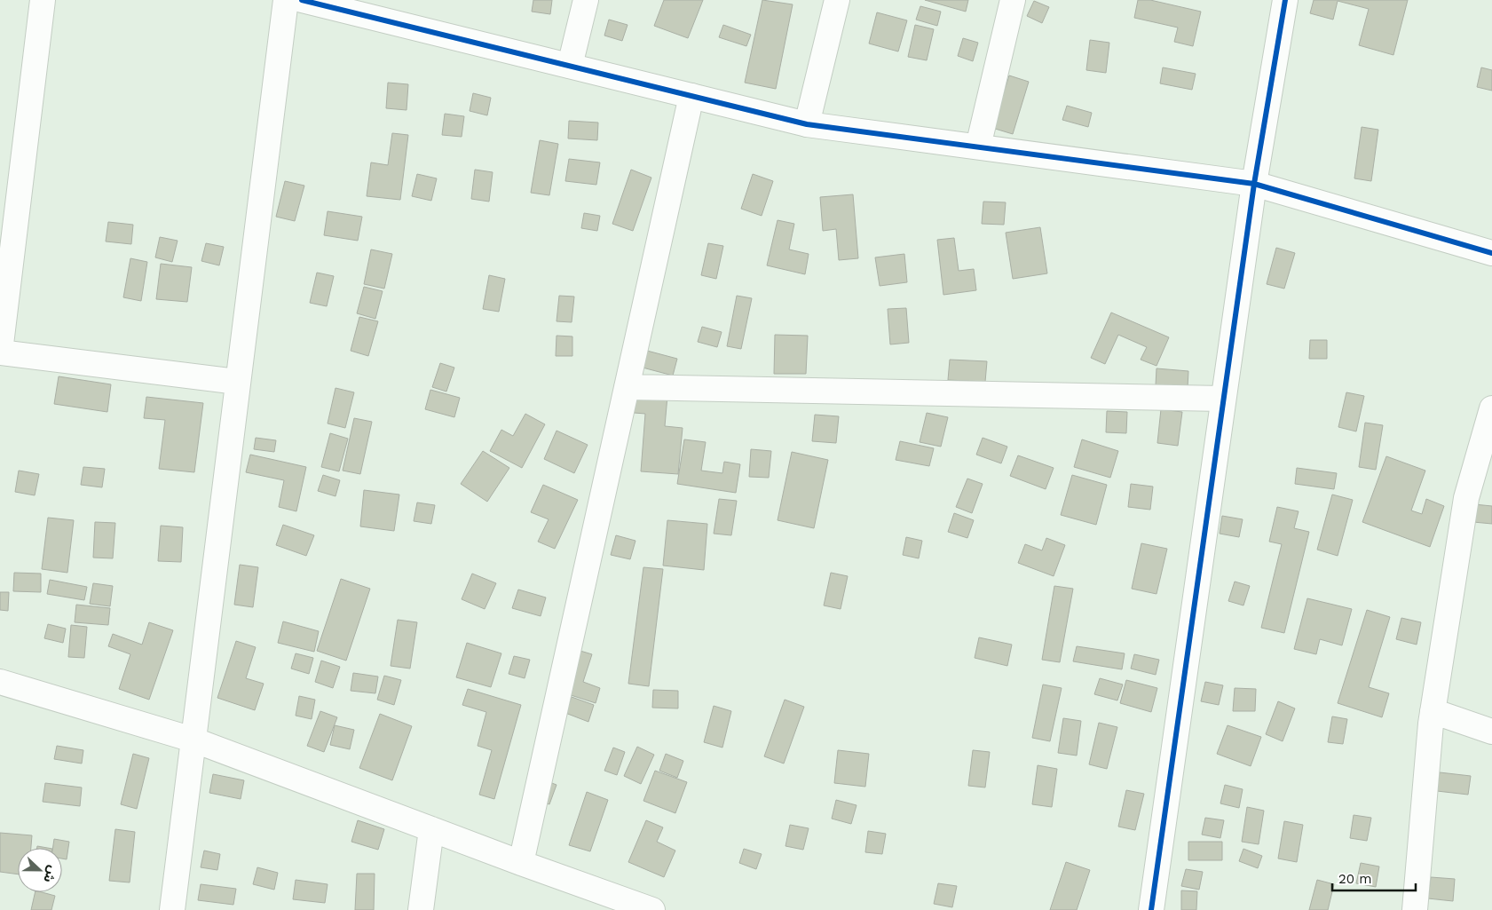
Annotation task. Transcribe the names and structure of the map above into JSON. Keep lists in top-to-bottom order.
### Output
{
  "scale_bar": "20 m",
  "north": "right"
}
